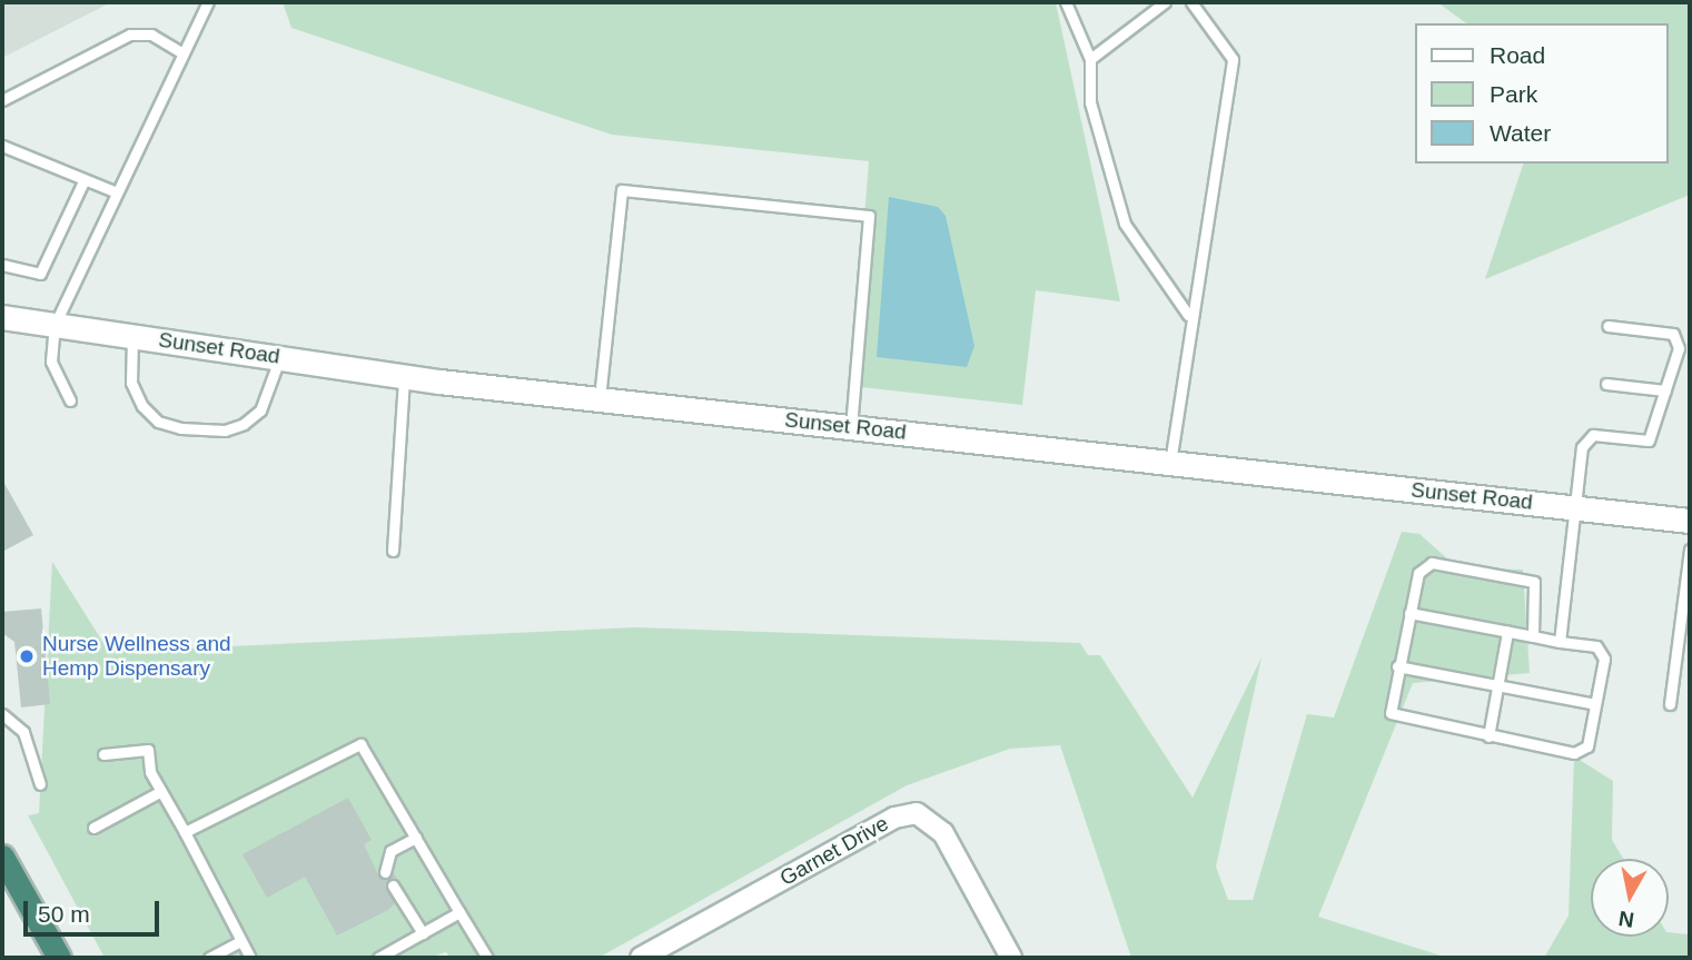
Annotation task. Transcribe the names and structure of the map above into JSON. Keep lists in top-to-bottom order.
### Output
{
  "streets": {
    "street": ["Sunset Road", "Garnet Drive"]
  },
  "places": ["Nurse Wellness and Hemp Dispensary"],
  "legend": ["Road", "Park", "Water"],
  "scale_bar": "50 m",
  "north": "bottom"
}
